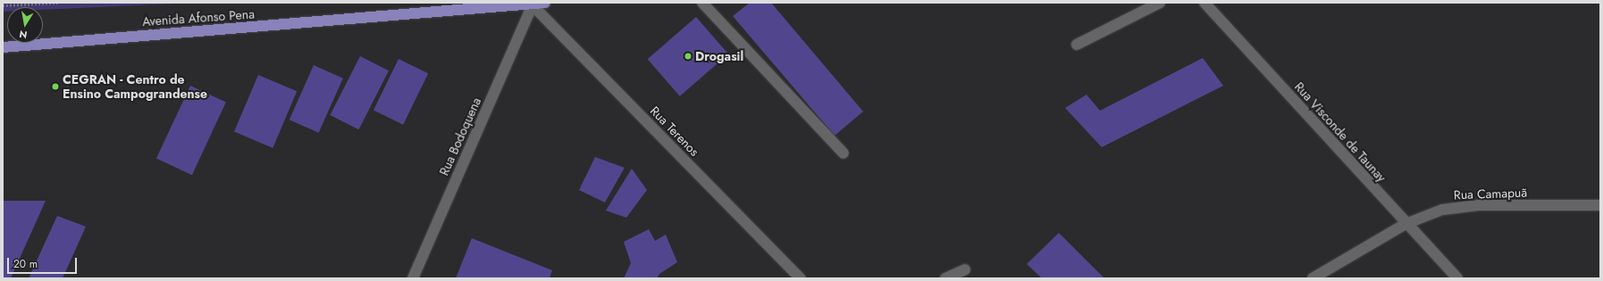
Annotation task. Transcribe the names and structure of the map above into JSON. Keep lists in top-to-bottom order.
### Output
{
  "streets": {
    "main road": ["Avenida Afonso Pena"],
    "street": [
      "Rua Terenos",
      "Rua Visconde de Taunay",
      "Rua Bodoquena",
      "Rua Camapuã"
    ]
  },
  "crossings": [
    ["Avenida Afonso Pena", "Rua Terenos"],
    ["Avenida Afonso Pena", "Rua Bodoquena"],
    ["Rua Terenos", "Rua Bodoquena"],
    ["Rua Visconde de Taunay", "Rua Camapuã"]
  ],
  "places": ["Drogasil", "CEGRAN - Centro de Ensino Campograndense"],
  "scale_bar": "20 m",
  "north": "bottom"
}
